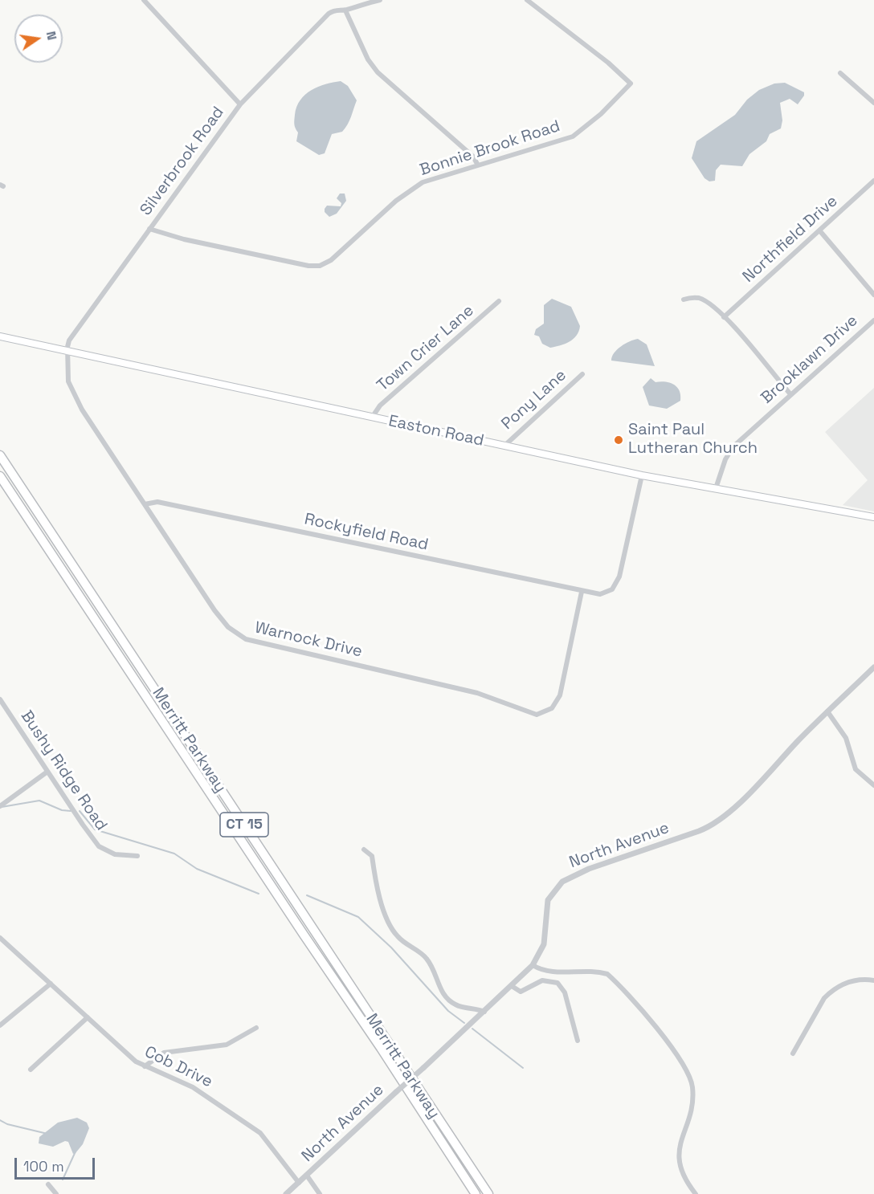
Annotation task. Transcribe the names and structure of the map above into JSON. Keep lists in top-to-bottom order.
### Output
{
  "streets": {
    "highway": ["Merritt Parkway", "CT 15"],
    "main road": ["Easton Road"],
    "street": [
      "Bonnie Brook Road",
      "Silverbrook Road",
      "Northfield Drive",
      "Town Crier Lane",
      "Brooklawn Drive",
      "Pony Lane",
      "Rockyfield Road",
      "Warnock Drive",
      "Bushy Ridge Road",
      "North Avenue",
      "Cob Drive"
    ]
  },
  "crossings": [
    ["Bonnie Brook Road", "Silverbrook Road"],
    ["Silverbrook Road", "Easton Road"],
    ["Silverbrook Road", "Warnock Drive"],
    ["Town Crier Lane", "Easton Road"],
    ["Brooklawn Drive", "Easton Road"],
    ["Pony Lane", "Easton Road"],
    ["Easton Road", "Rockyfield Road"],
    ["Easton Road", "Warnock Drive"],
    ["Rockyfield Road", "Warnock Drive"],
    ["North Avenue", "Cob Drive"]
  ],
  "places": ["Saint Paul Lutheran Church"],
  "scale_bar": "100 m",
  "north": "right"
}
